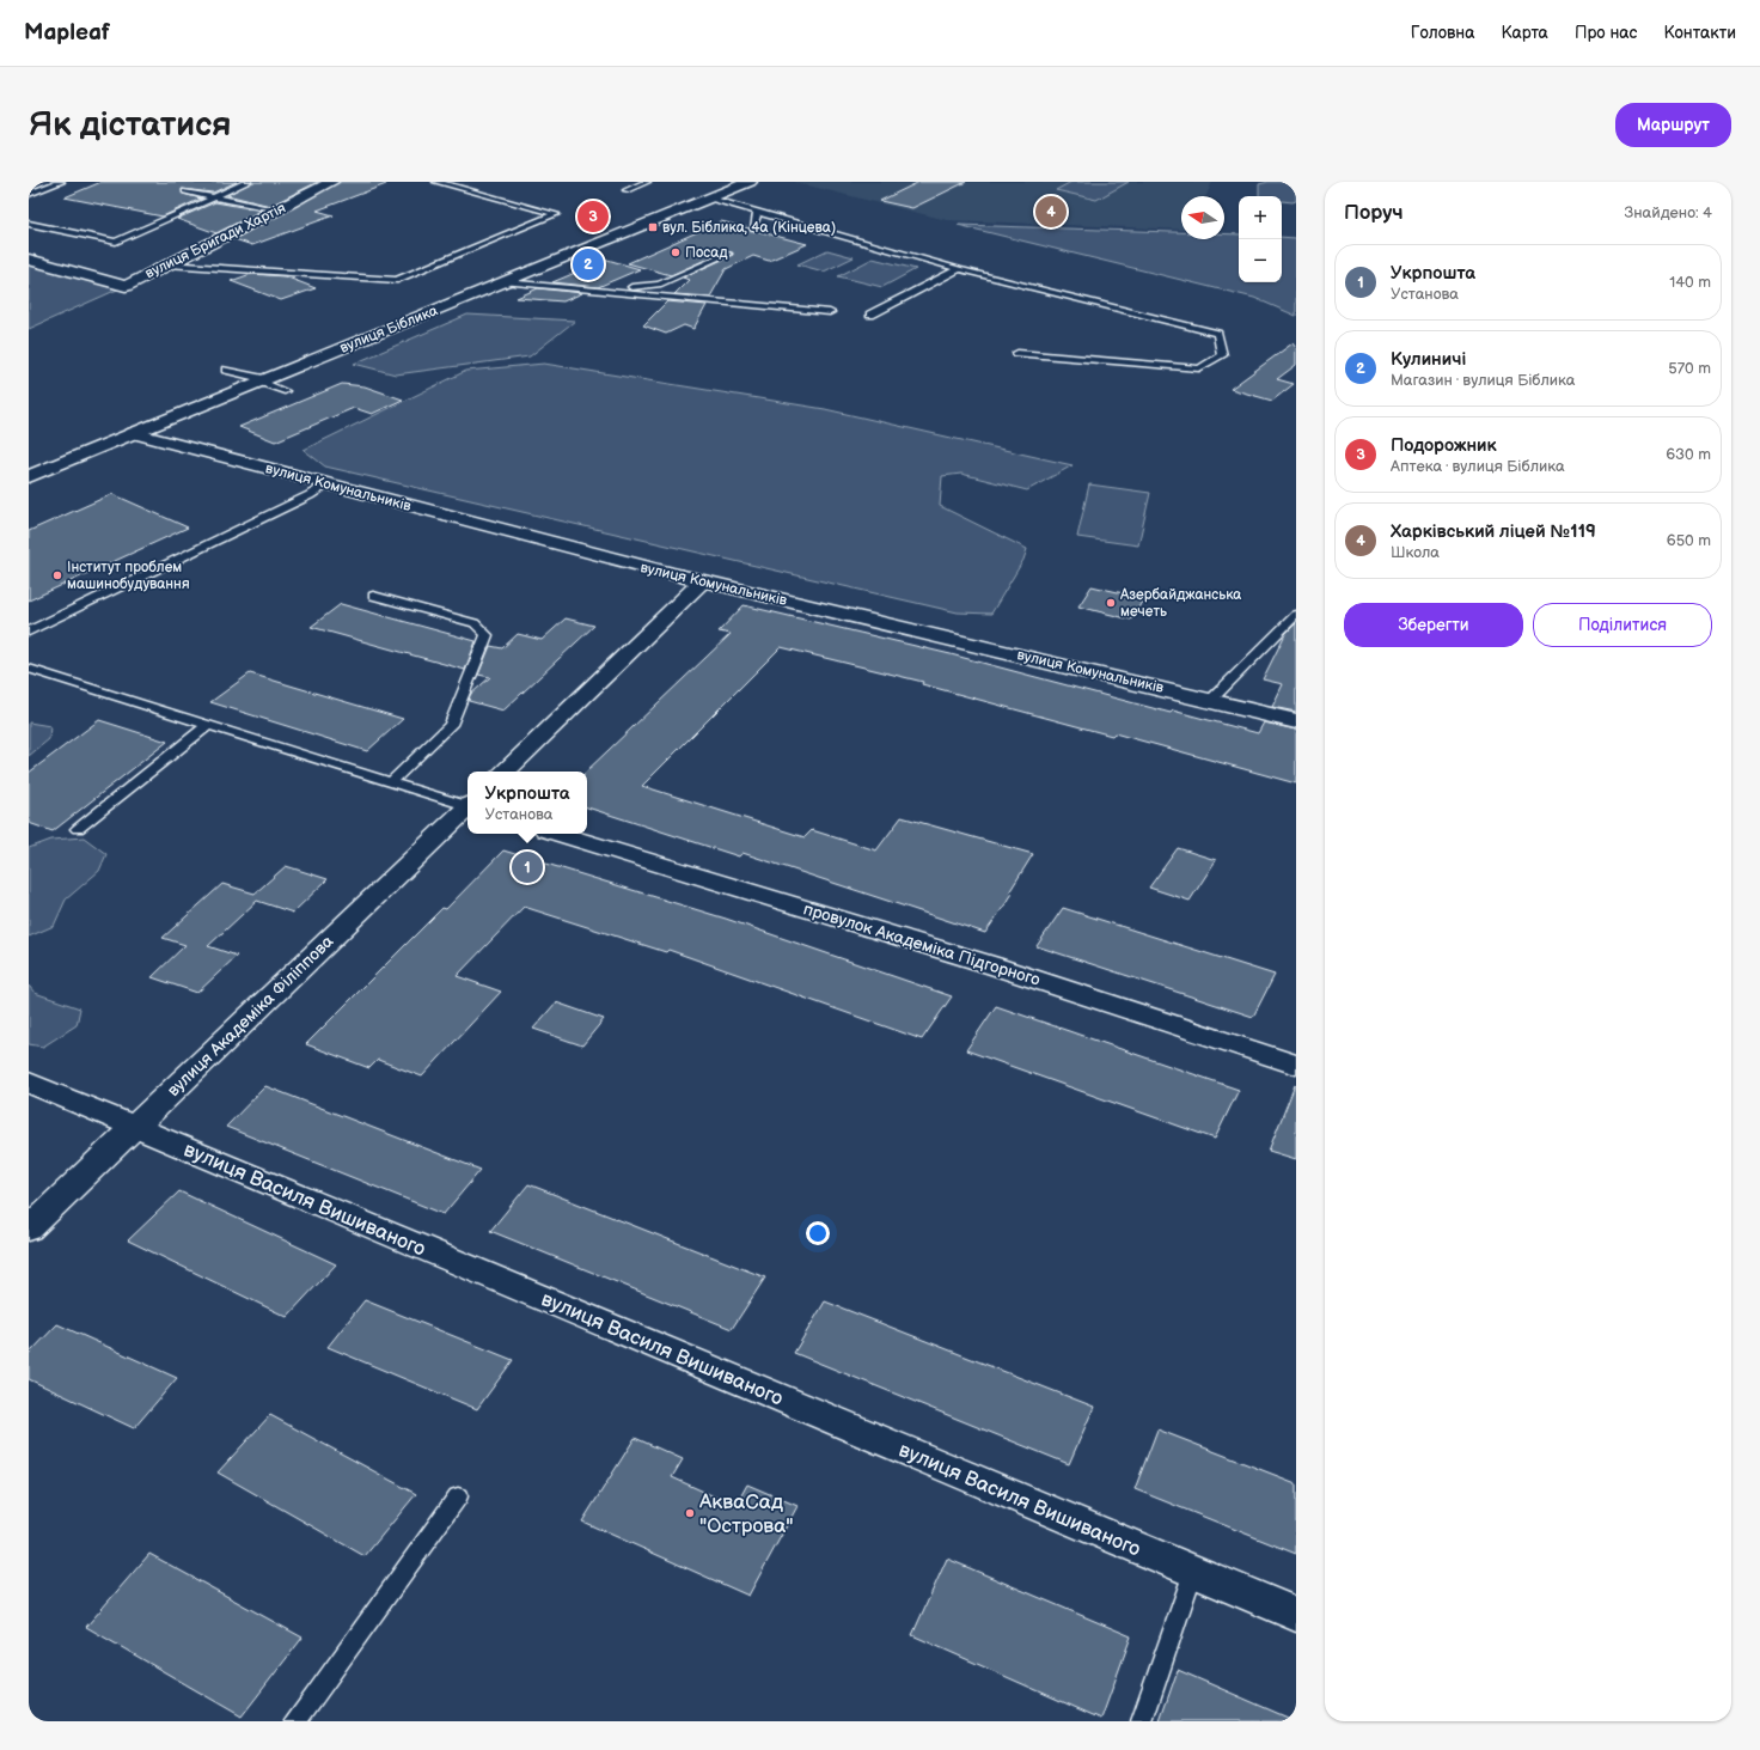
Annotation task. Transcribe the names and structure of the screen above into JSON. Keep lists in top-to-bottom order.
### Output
{
  "streets": {
    "street": [
      "вулиця Бригади Хартія",
      "вулиця Біблика",
      "вулиця Комунальників",
      "провулок Академіка Підгорного",
      "вулиця Академіка Філіппова",
      "вулиця Василя Вишиваного"
    ]
  },
  "crossings": [
    ["вулиця Біблика", "вулиця Комунальників"],
    ["вулиця Академіка Філіппова", "вулиця Василя Вишиваного"]
  ],
  "places": {
    "transit": ["вул. Біблика, 4а (Кінцева)"],
    "other": [
      "Посад",
      "Інститут проблем машинобудування",
      "Азербайджанська мечеть",
      "АкваСад \"Острова\""
    ]
  },
  "north": "left",
  "page": {
    "header": "Mapleaf",
    "nav": [
      "Головна",
      "Карта",
      "Про нас",
      "Контакти"
    ],
    "buttons": [
      "Маршрут",
      ["Зберегти", "Поділитися"]
    ],
    "title": "Як дістатися",
    "heading": ["Поруч", "Знайдено: 4"],
    "pins": [
      "4",
      "3",
      "2",
      "1"
    ],
    "map_buttons": ["+", "−"],
    "list": [
      {
        "mark": "1",
        "name": "Укрпошта",
        "note": "Установа",
        "value": "140 m"
      },
      {
        "mark": "2",
        "name": "Кулиничі",
        "note": "Магазин · вулиця Біблика",
        "value": "570 m"
      },
      {
        "mark": "3",
        "name": "Подорожник",
        "note": "Аптека · вулиця Біблика",
        "value": "630 m"
      },
      {
        "mark": "4",
        "name": "Харківський ліцей №119",
        "note": "Школа",
        "value": "650 m"
      }
    ],
    "popup": ["Укрпошта", "Установа"]
  }
}
